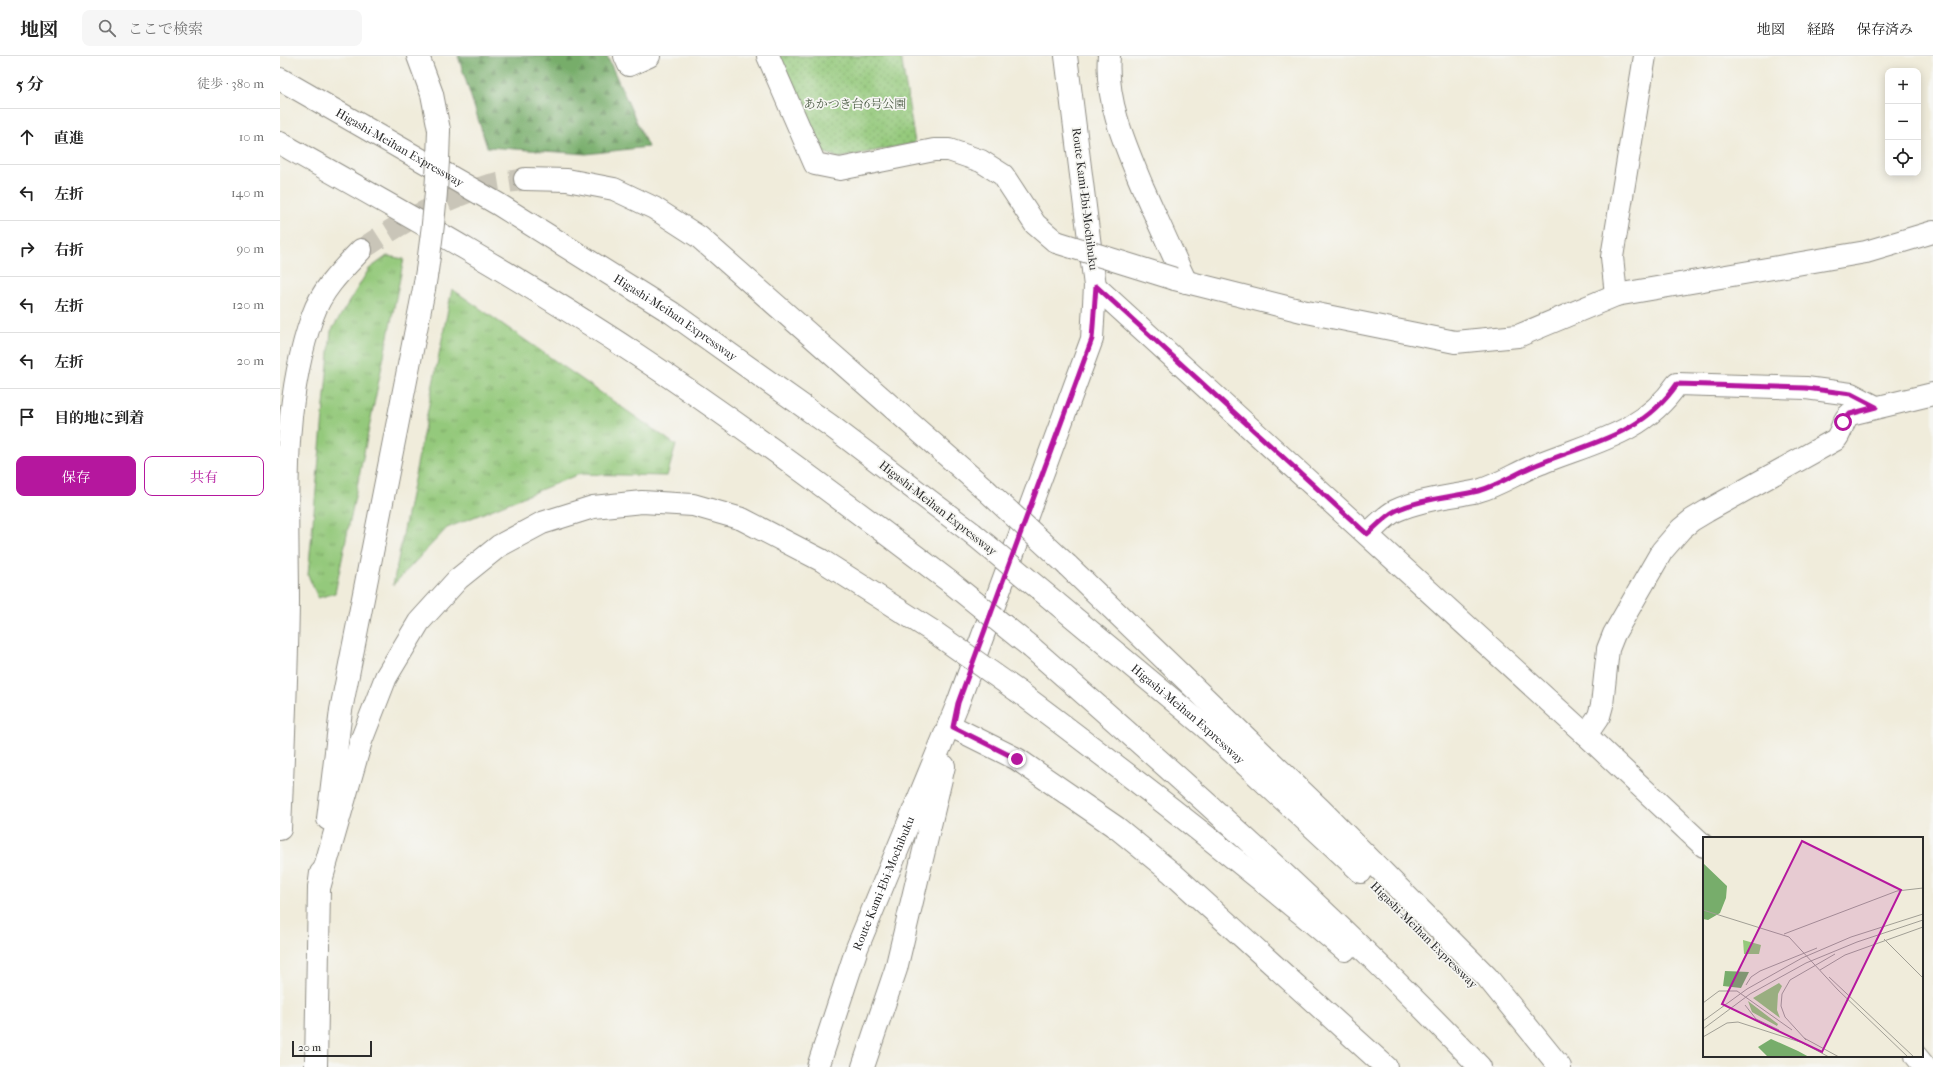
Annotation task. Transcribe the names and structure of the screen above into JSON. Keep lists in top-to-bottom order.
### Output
{
  "streets": {
    "main road": ["Higashi-Meihan Expressway", "Route Kami-Ebi-Mochibuku"]
  },
  "parks": ["あかつき台6号公園"],
  "scale_bar": "20 m",
  "page": {
    "header": "地図",
    "search": "ここで検索",
    "nav": ["地図", "経路", "保存済み"],
    "heading": ["5 分", "徒歩 · 380 m"],
    "map_buttons": ["+", "−"],
    "list": [
      ["直進", "10 m"],
      ["左折", "140 m"],
      ["右折", "90 m"],
      ["左折", "120 m"],
      ["左折", "20 m"],
      "目的地に到着"
    ],
    "buttons": ["保存", "共有"],
    "scale": "20 m"
  }
}
